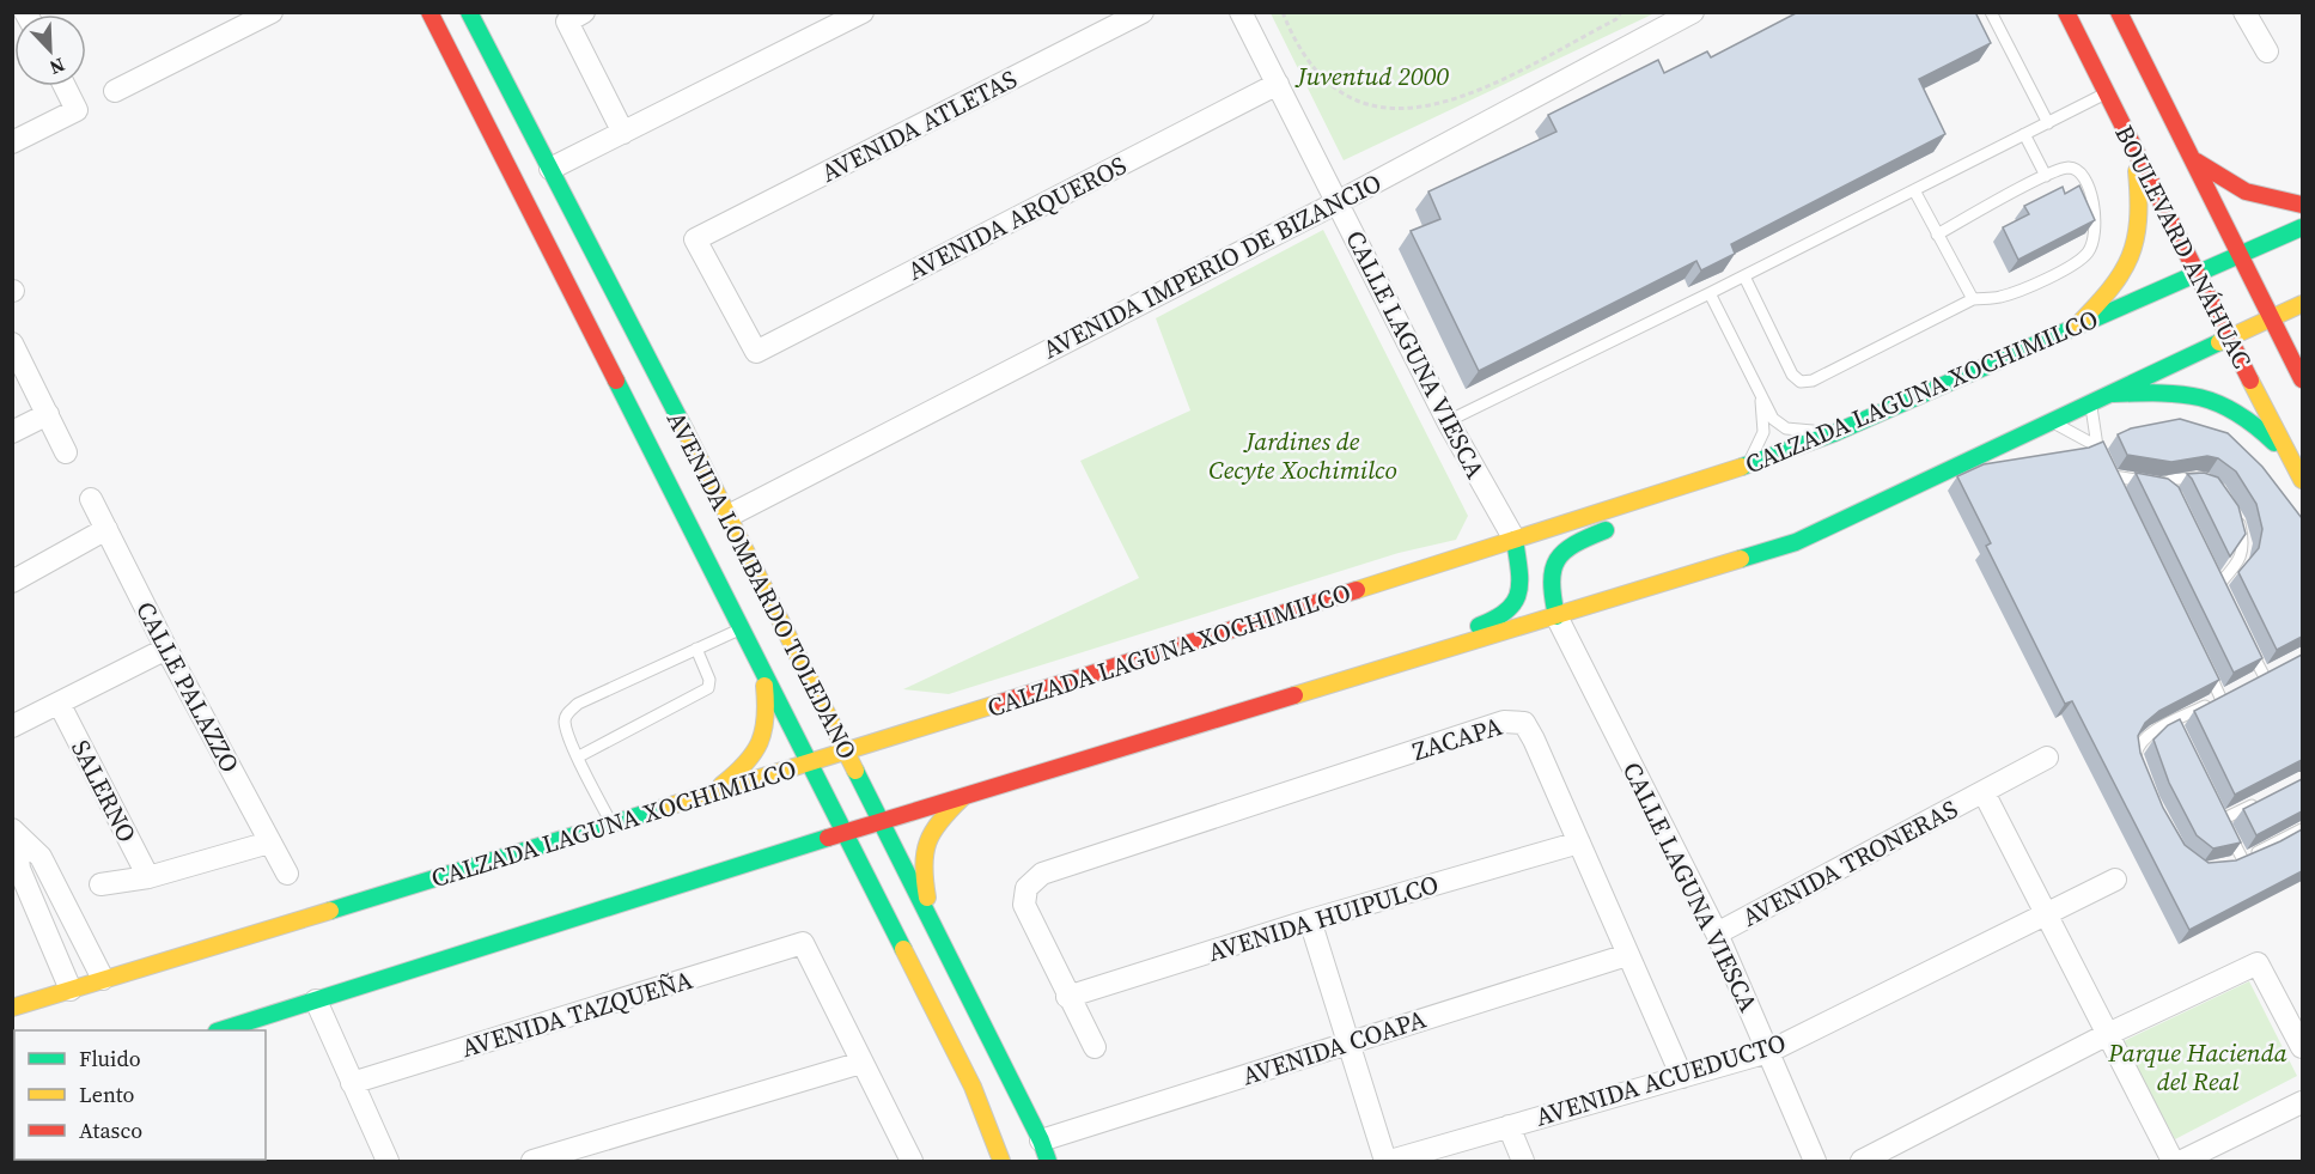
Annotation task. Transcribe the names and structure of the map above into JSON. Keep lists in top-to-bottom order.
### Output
{
  "streets": {
    "main road": ["BOULEVARD ANÁHUAC", "CALZADA LAGUNA XOCHIMILCO", "AVENIDA LOMBARDO TOLEDANO"],
    "street": [
      "AVENIDA ATLETAS",
      "AVENIDA ARQUEROS",
      "AVENIDA IMPERIO DE BIZANCIO",
      "CALLE LAGUNA VIESCA",
      "CALLE PALAZZO",
      "ZACAPA",
      "SALERNO",
      "AVENIDA TRONERAS",
      "AVENIDA HUIPULCO",
      "AVENIDA TAZQUEÑA",
      "AVENIDA COAPA",
      "AVENIDA ACUEDUCTO"
    ]
  },
  "crossings": [
    ["AVENIDA ATLETAS", "AVENIDA ARQUEROS"],
    ["AVENIDA ARQUEROS", "CALLE LAGUNA VIESCA"],
    ["BOULEVARD ANÁHUAC", "CALZADA LAGUNA XOCHIMILCO"],
    ["AVENIDA IMPERIO DE BIZANCIO", "CALLE LAGUNA VIESCA"],
    ["AVENIDA IMPERIO DE BIZANCIO", "AVENIDA LOMBARDO TOLEDANO"],
    ["CALLE LAGUNA VIESCA", "CALZADA LAGUNA XOCHIMILCO"],
    ["CALLE LAGUNA VIESCA", "AVENIDA TRONERAS"],
    ["CALLE LAGUNA VIESCA", "AVENIDA ACUEDUCTO"],
    ["CALZADA LAGUNA XOCHIMILCO", "AVENIDA LOMBARDO TOLEDANO"],
    ["AVENIDA LOMBARDO TOLEDANO", "AVENIDA COAPA"],
    ["ZACAPA", "AVENIDA HUIPULCO"],
    ["ZACAPA", "AVENIDA COAPA"],
    ["ZACAPA", "AVENIDA ACUEDUCTO"]
  ],
  "parks": ["Juventud 2000", "Jardines de Cecyte Xochimilco", "Parque Hacienda del Real"],
  "legend": ["Fluido", "Lento", "Atasco"],
  "north": "bottom right"
}
